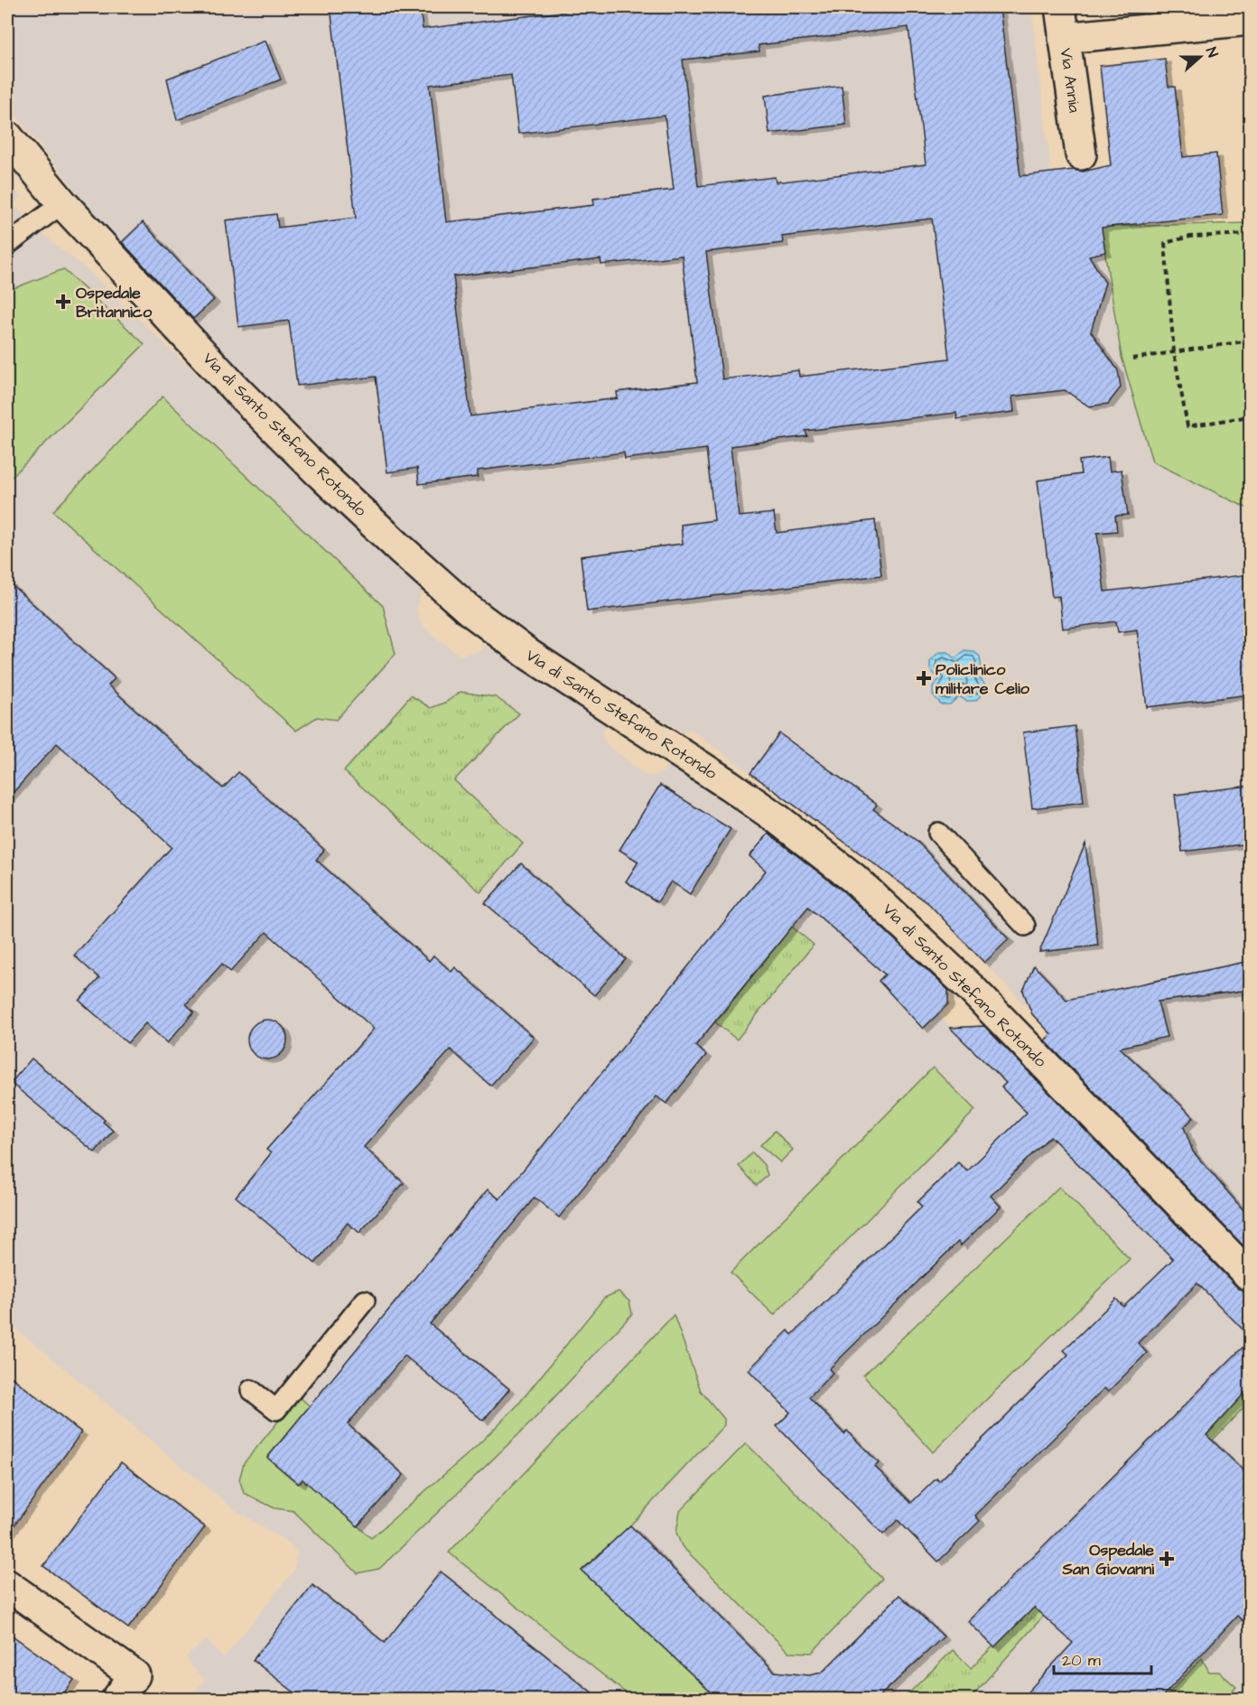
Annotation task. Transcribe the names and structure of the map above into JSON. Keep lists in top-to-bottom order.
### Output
{
  "streets": {
    "street": ["Via Annia", "Via di Santo Stefano Rotondo"]
  },
  "places": {
    "health": ["Ospedale Britannico", "Policlinico militare Celio", "Ospedale San Giovanni"]
  },
  "scale_bar": "20 m",
  "north": "right"
}
